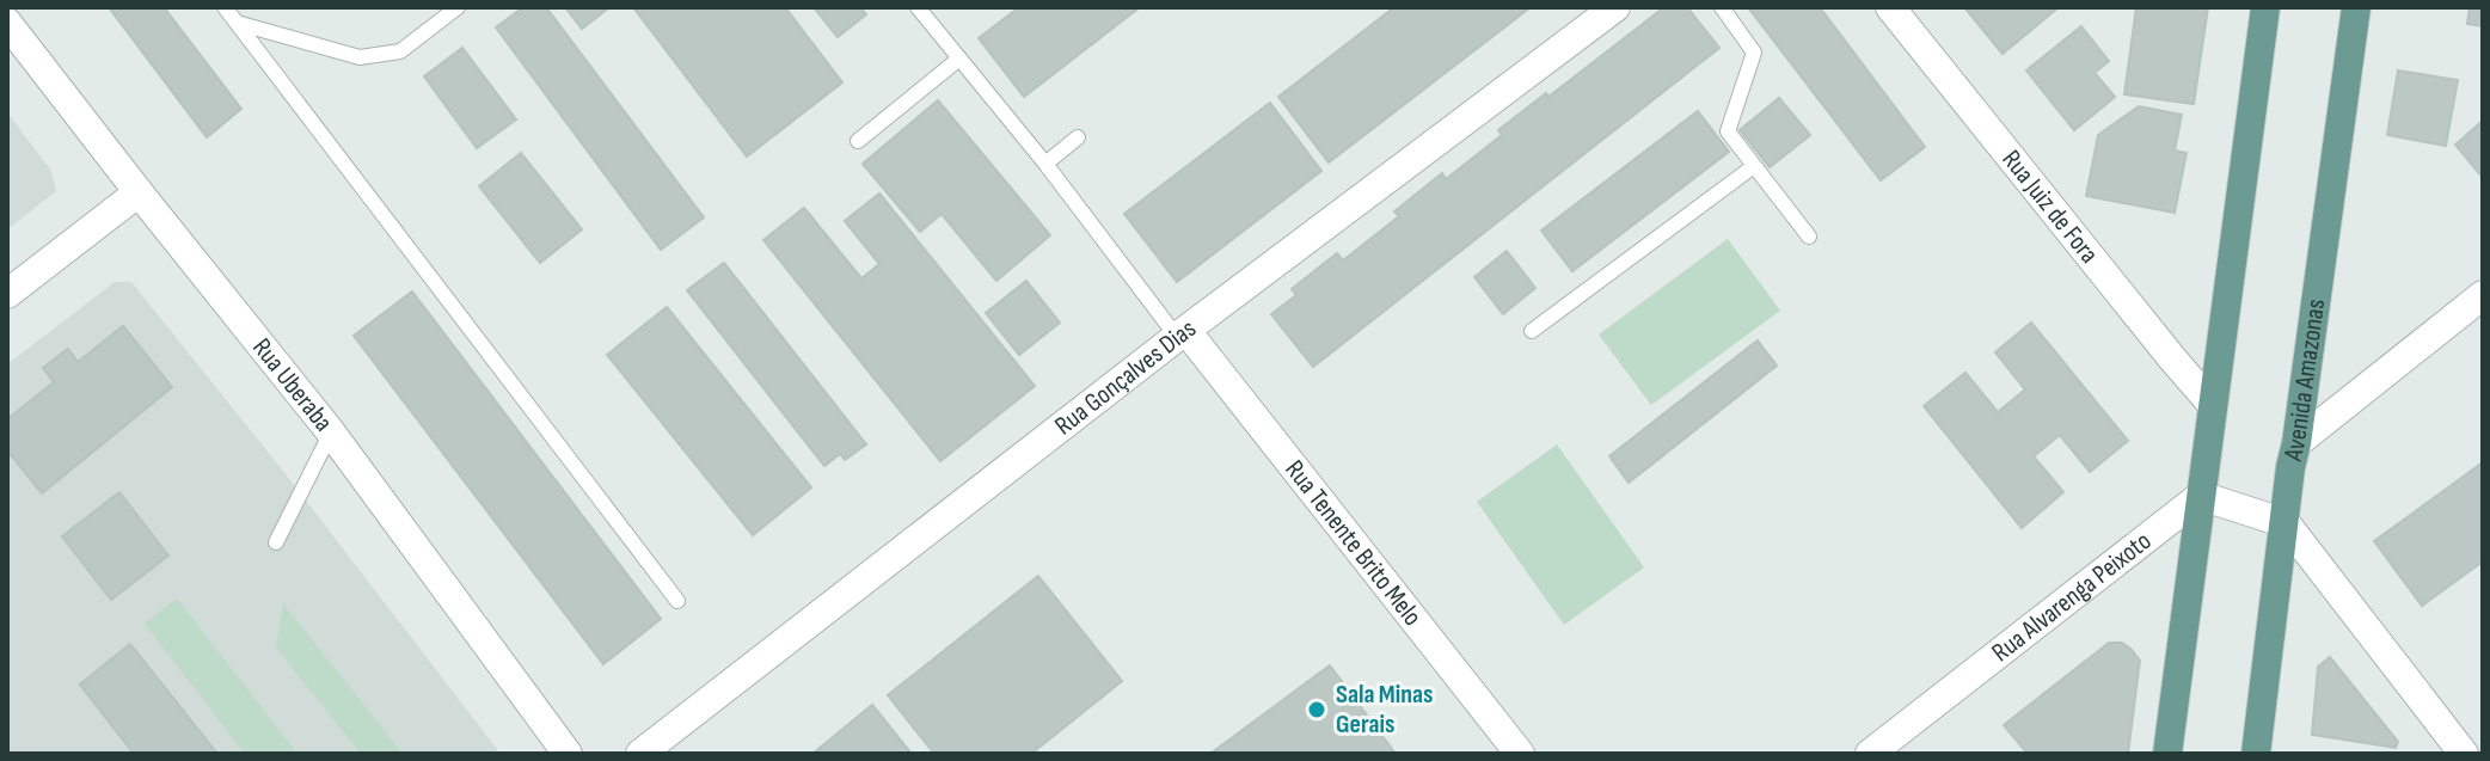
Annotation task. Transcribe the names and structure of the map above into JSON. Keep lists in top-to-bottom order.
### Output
{
  "streets": {
    "main road": ["Avenida Amazonas"],
    "street": [
      "Rua Juiz de Fora",
      "Rua Gonçalves Dias",
      "Rua Uberaba",
      "Rua Tenente Brito Melo",
      "Rua Alvarenga Peixoto"
    ]
  },
  "crossings": [
    ["Rua Gonçalves Dias", "Rua Tenente Brito Melo"]
  ],
  "places": ["Sala Minas Gerais"]
}
